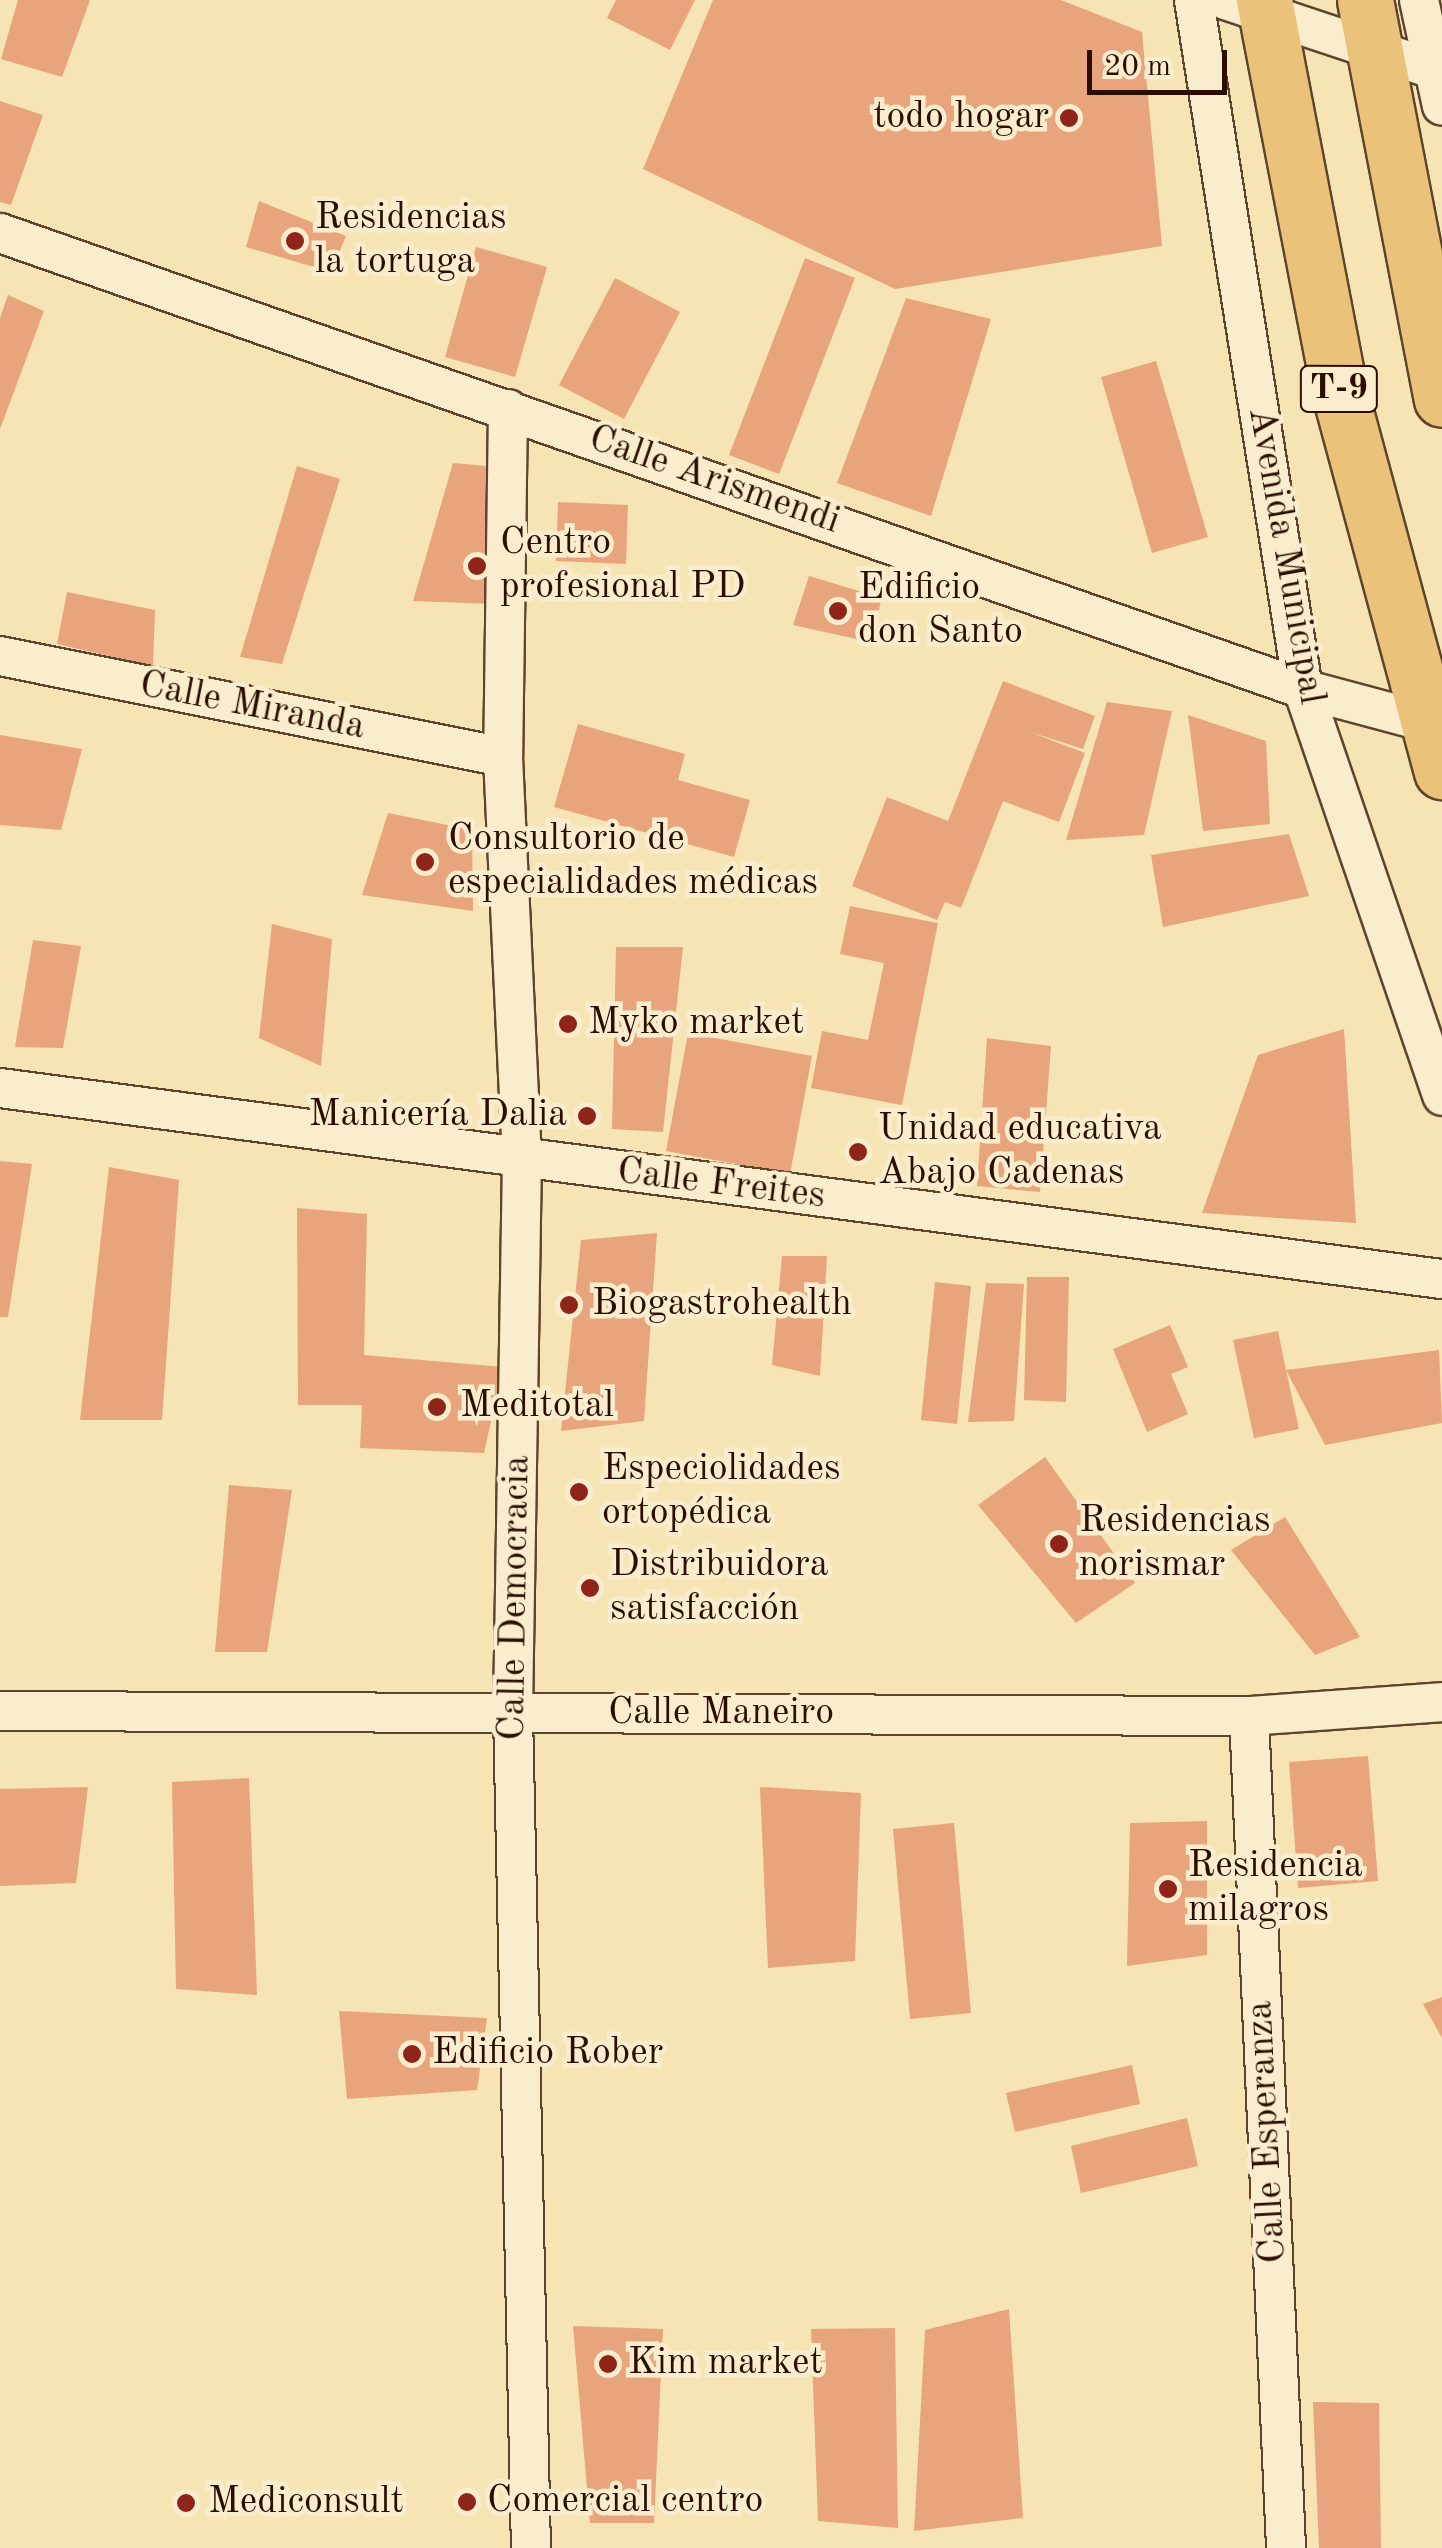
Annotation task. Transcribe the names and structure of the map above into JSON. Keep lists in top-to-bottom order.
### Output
{
  "streets": {
    "highway": ["T-9"],
    "street": [
      "Calle Arismendi",
      "Avenida Municipal",
      "Calle Miranda",
      "Calle Freites",
      "Calle Democracia",
      "Calle Maneiro",
      "Calle Esperanza"
    ]
  },
  "crossings": [
    ["T-9", "Calle Arismendi"],
    ["Calle Arismendi", "Avenida Municipal"],
    ["Calle Arismendi", "Calle Democracia"],
    ["Calle Miranda", "Calle Democracia"],
    ["Calle Freites", "Calle Democracia"],
    ["Calle Democracia", "Calle Maneiro"],
    ["Calle Maneiro", "Calle Esperanza"]
  ],
  "places": [
    "todo hogar",
    "Residencias la tortuga",
    "Centro profesional PD",
    "Edificio don Santo",
    "Consultorio de especialidades médicas",
    "Myko market",
    "Manicería Dalia",
    "Unidad educativa Abajo Cadenas",
    "Biogastrohealth",
    "Meditotal",
    "Especiolidades ortopédica",
    "Residencias norismar",
    "Distribuidora satisfacción",
    "Residencia milagros",
    "Edificio Rober",
    "Kim market",
    "Comercial centro",
    "Mediconsult"
  ],
  "scale_bar": "20 m"
}
